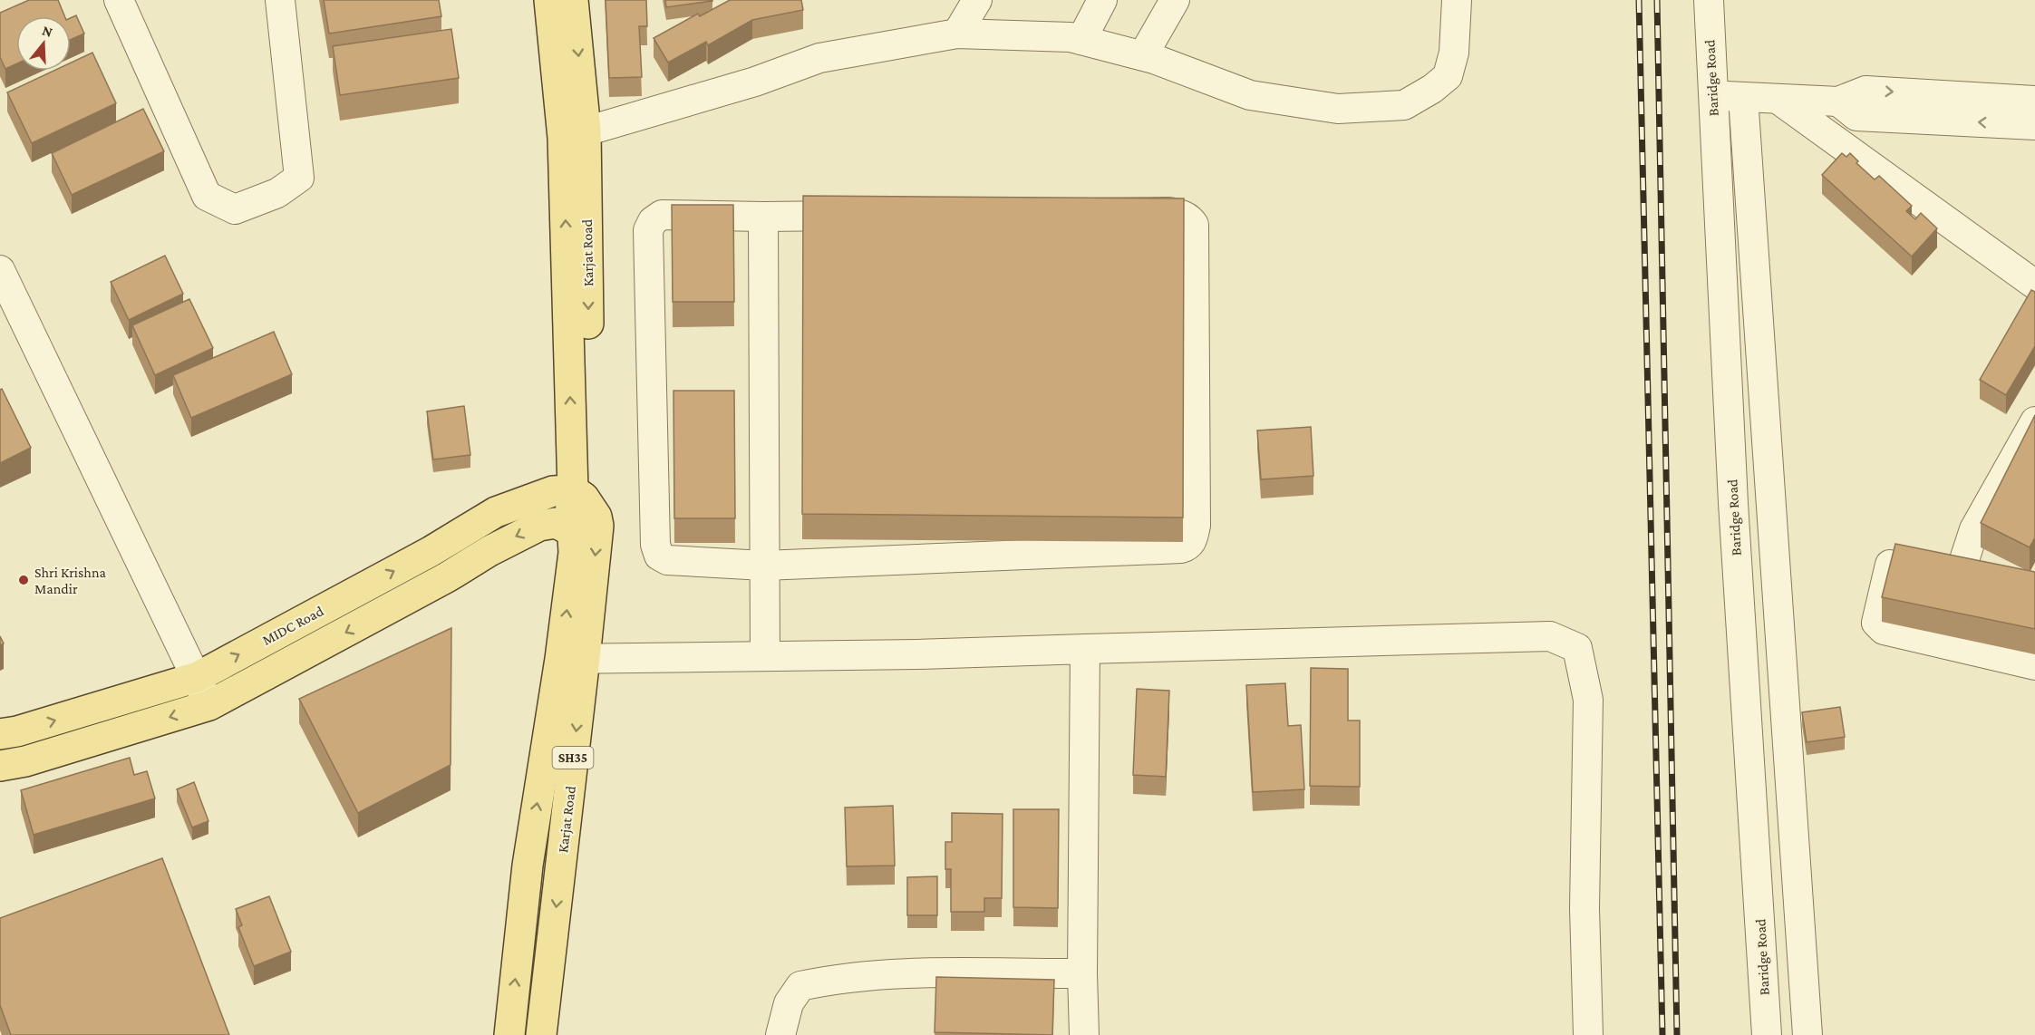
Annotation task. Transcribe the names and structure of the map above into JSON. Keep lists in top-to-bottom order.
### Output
{
  "streets": {
    "main road": ["Karjat Road", "MIDC Road", "SH35"],
    "street": ["Baridge Road"]
  },
  "crossings": [
    ["Karjat Road", "MIDC Road"]
  ],
  "places": ["Shri Krishna Mandir"],
  "north": "top"
}
